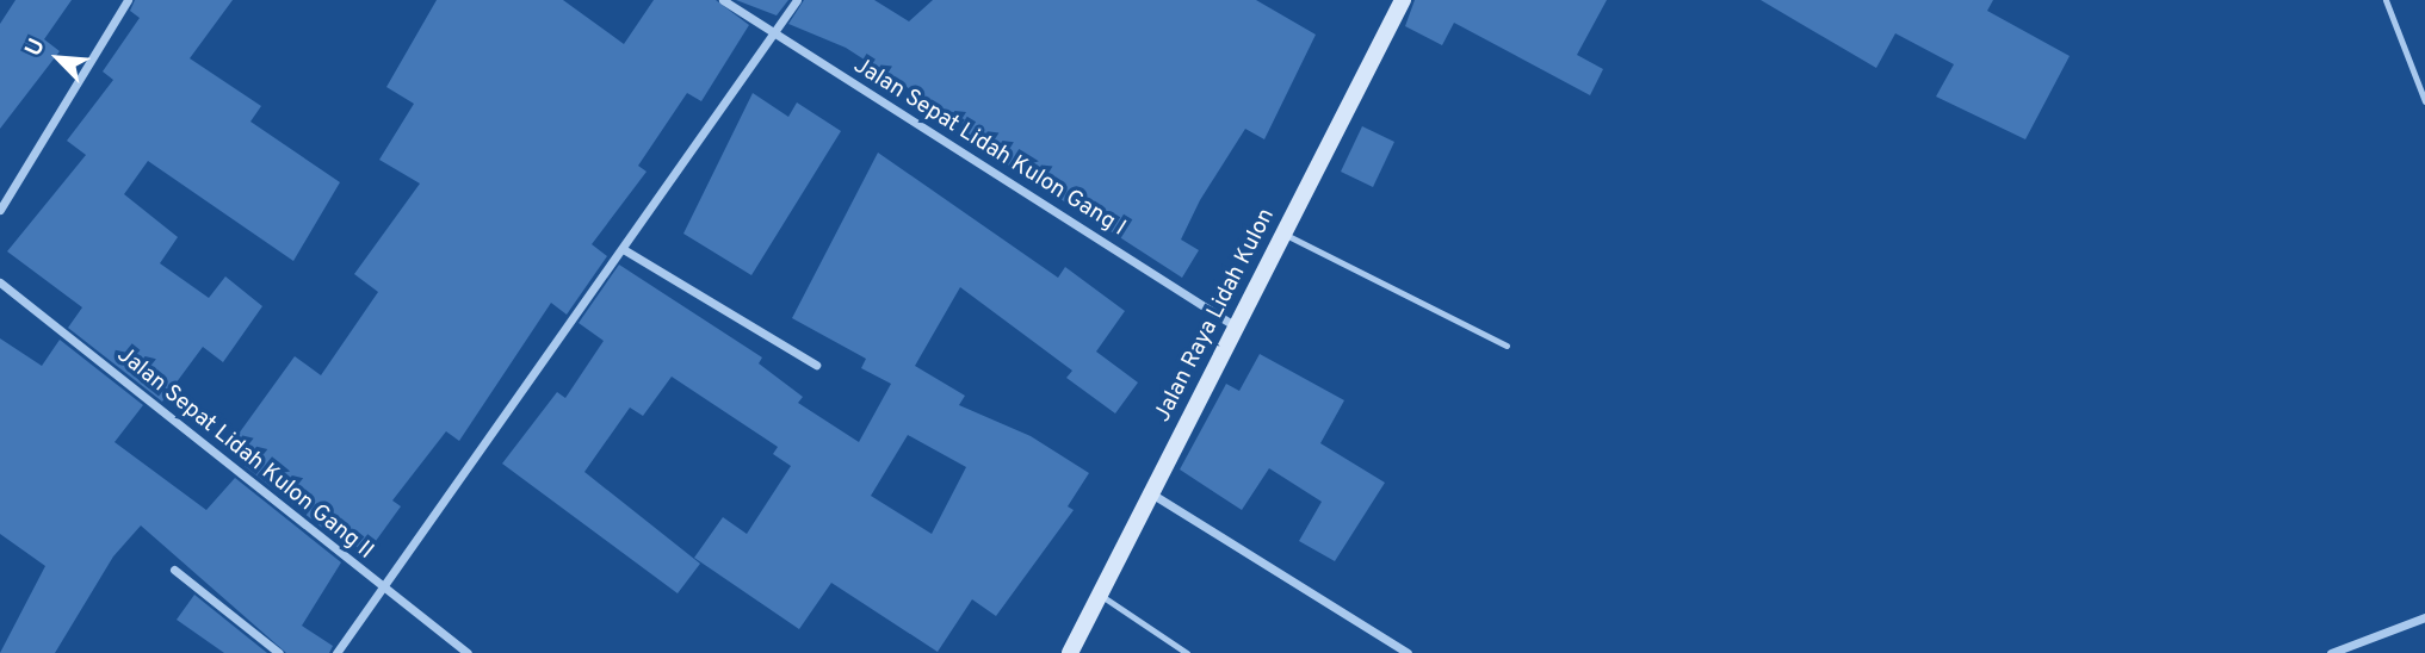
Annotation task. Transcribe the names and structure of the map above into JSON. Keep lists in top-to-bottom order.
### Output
{
  "streets": {
    "main road": ["Jalan Raya Lidah Kulon"],
    "street": ["Jalan Sepat Lidah Kulon Gang I", "Jalan Sepat Lidah Kulon Gang II"]
  },
  "crossings": [
    ["Jalan Sepat Lidah Kulon Gang I", "Jalan Raya Lidah Kulon"]
  ],
  "north": "top left"
}
